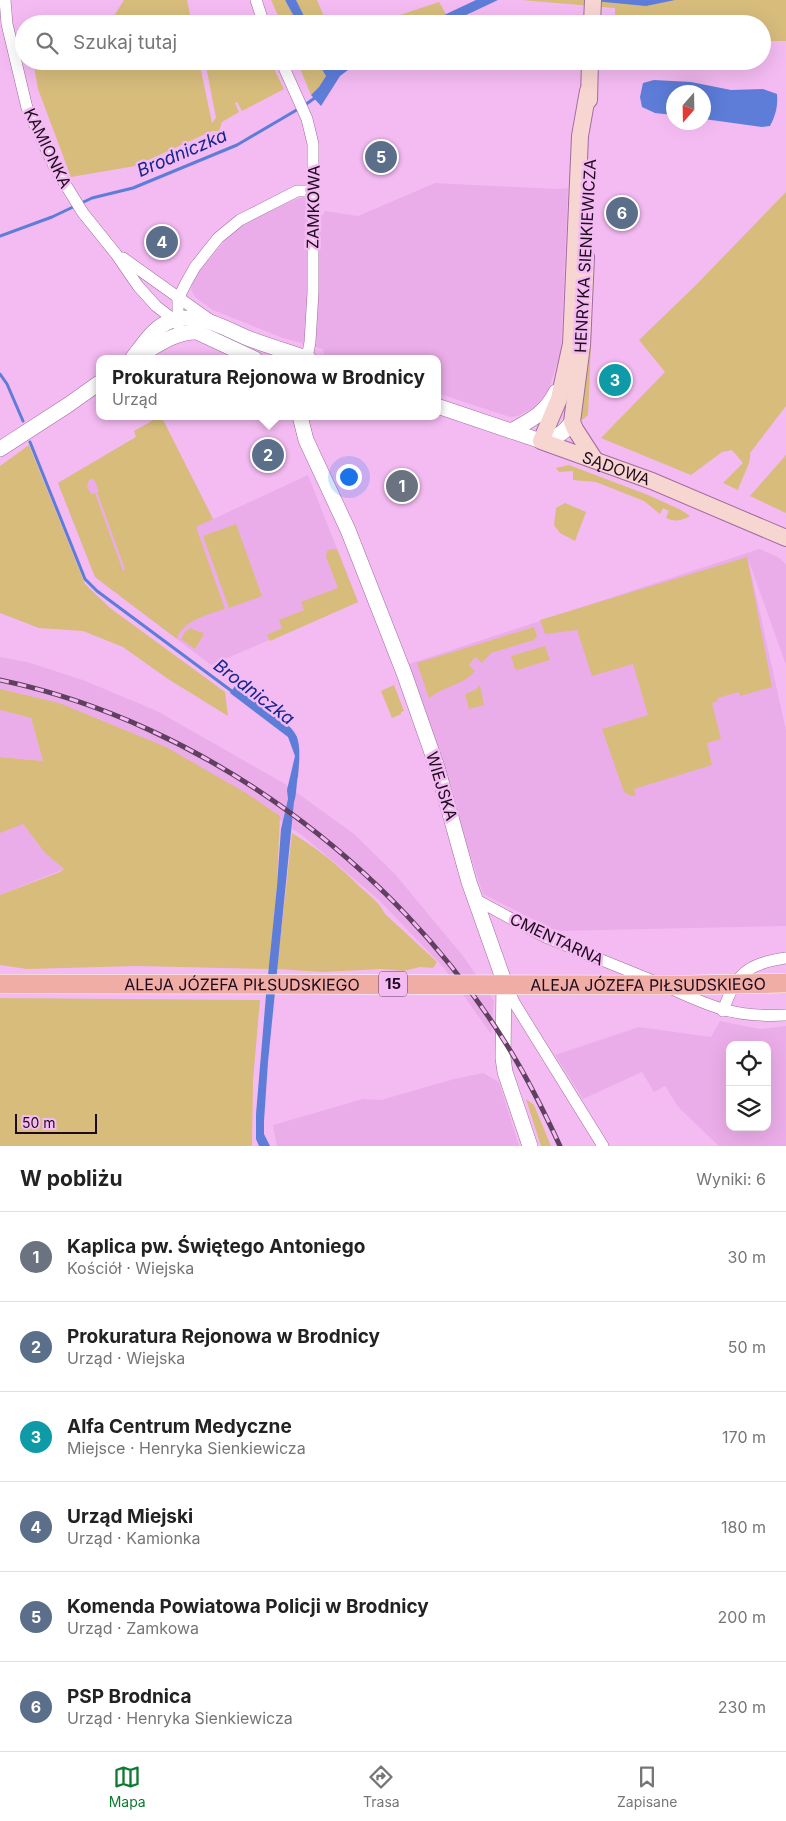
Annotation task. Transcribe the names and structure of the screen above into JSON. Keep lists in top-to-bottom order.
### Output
{
  "streets": {
    "main road": [
      "HENRYKA SIENKIEWICZA",
      "SĄDOWA",
      "ALEJA JÓZEFA PIŁSUDSKIEGO",
      "15"
    ],
    "street": [
      "KAMIONKA",
      "ZAMKOWA",
      "WIEJSKA",
      "CMENTARNA"
    ]
  },
  "crossings": [
    ["HENRYKA SIENKIEWICZA", "SĄDOWA"],
    ["WIEJSKA", "CMENTARNA"]
  ],
  "water": ["Brodniczka"],
  "scale_bar": "50 m",
  "north": "bottom",
  "page": {
    "search": "Szukaj tutaj",
    "pins": [
      "5",
      "6",
      "4",
      "3",
      "2",
      "1"
    ],
    "popup": ["Prokuratura Rejonowa w Brodnicy", "Urząd"],
    "scale": "50 m",
    "heading": ["W pobliżu", "Wyniki: 6"],
    "list": [
      {
        "mark": "1",
        "name": "Kaplica pw. Świętego Antoniego",
        "note": "Kościół · Wiejska",
        "value": "30 m"
      },
      {
        "mark": "2",
        "name": "Prokuratura Rejonowa w Brodnicy",
        "note": "Urząd · Wiejska",
        "value": "50 m"
      },
      {
        "mark": "3",
        "name": "Alfa Centrum Medyczne",
        "note": "Miejsce · Henryka Sienkiewicza",
        "value": "170 m"
      },
      {
        "mark": "4",
        "name": "Urząd Miejski",
        "note": "Urząd · Kamionka",
        "value": "180 m"
      },
      {
        "mark": "5",
        "name": "Komenda Powiatowa Policji w Brodnicy",
        "note": "Urząd · Zamkowa",
        "value": "200 m"
      },
      {
        "mark": "6",
        "name": "PSP Brodnica",
        "note": "Urząd · Henryka Sienkiewicza",
        "value": "230 m"
      }
    ],
    "nav": ["Mapa", "Trasa", "Zapisane"]
  }
}
